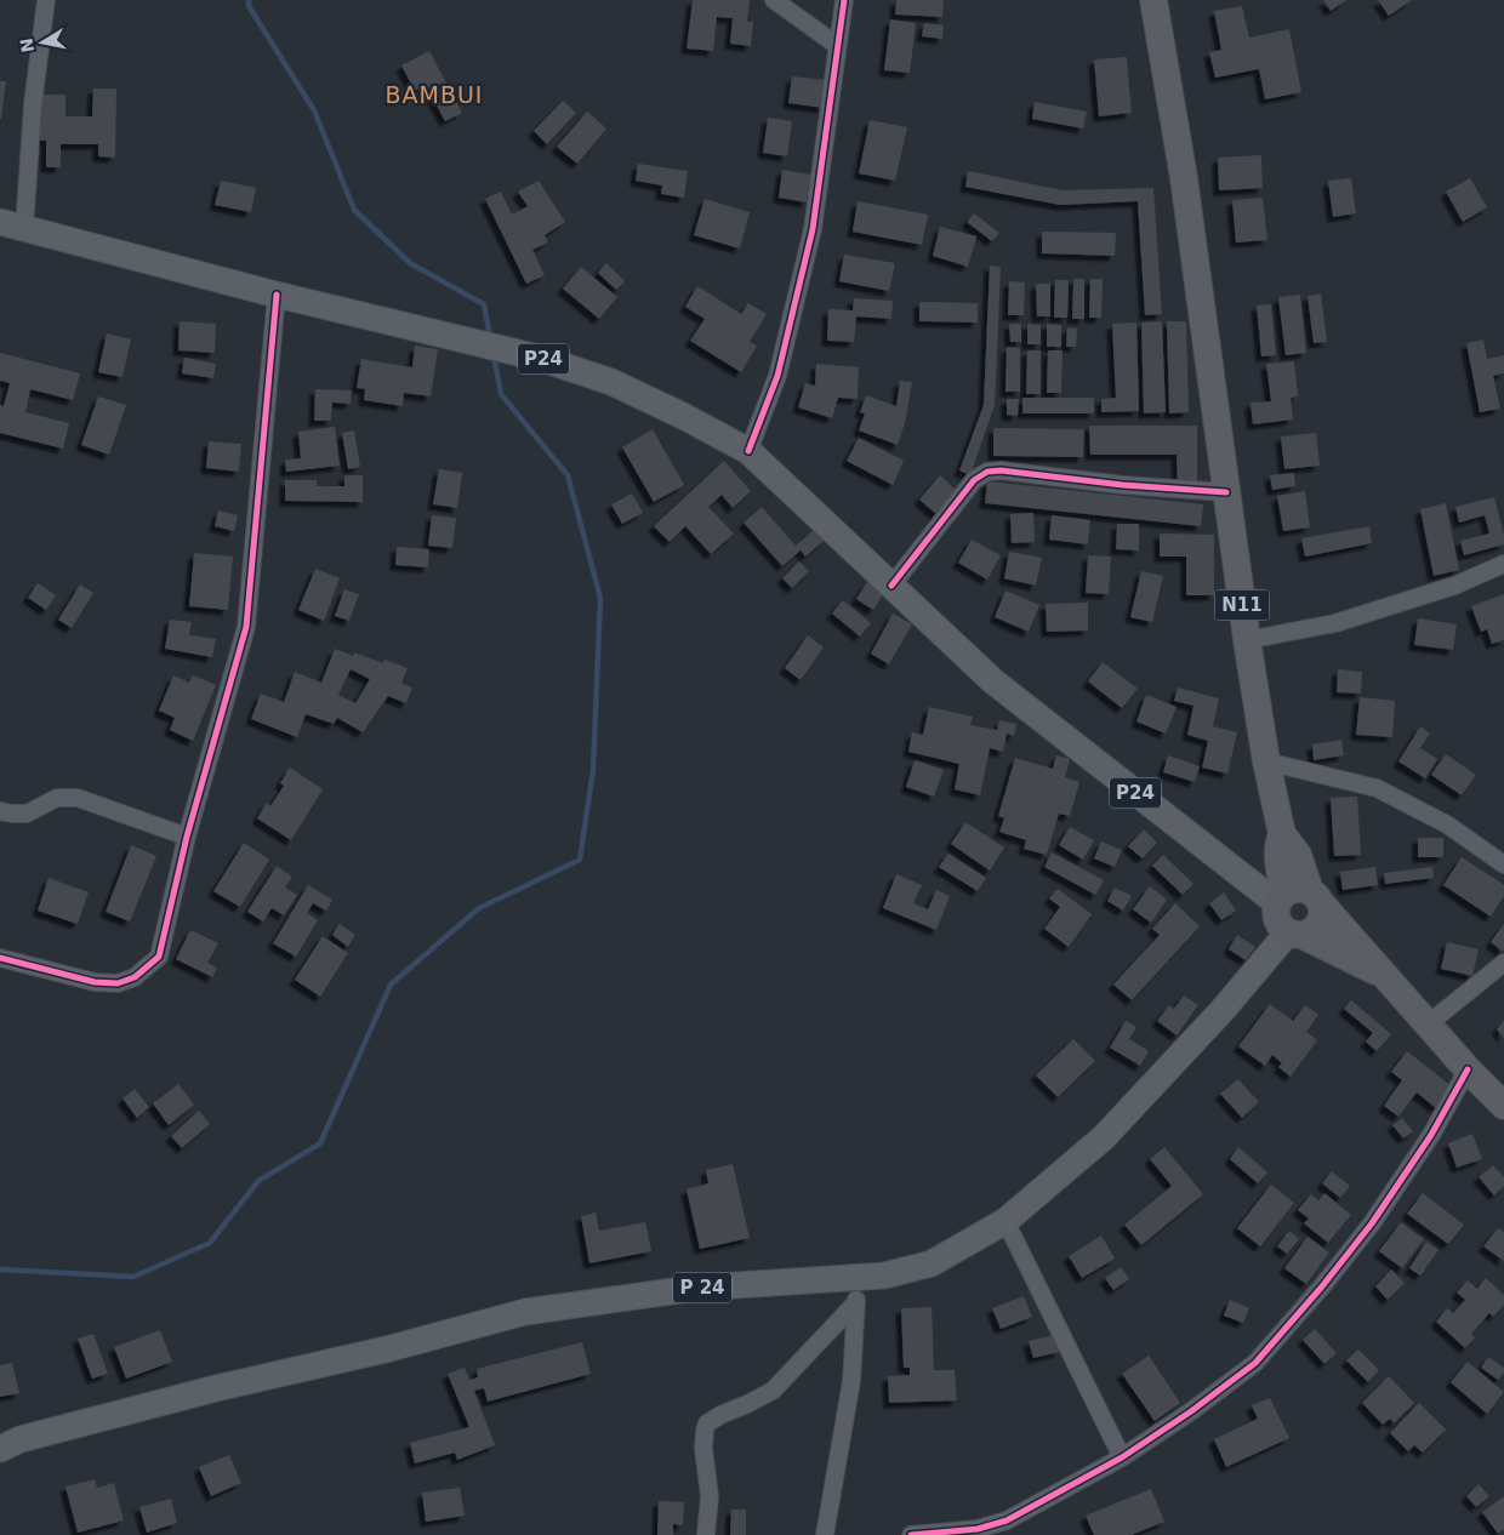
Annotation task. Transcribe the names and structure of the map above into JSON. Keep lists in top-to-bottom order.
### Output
{
  "streets": {
    "highway": ["N11"],
    "main road": ["P24", "P 24"]
  },
  "crossings": [
    ["P24", "N11"]
  ],
  "districts": ["BAMBUI"],
  "north": "left"
}
